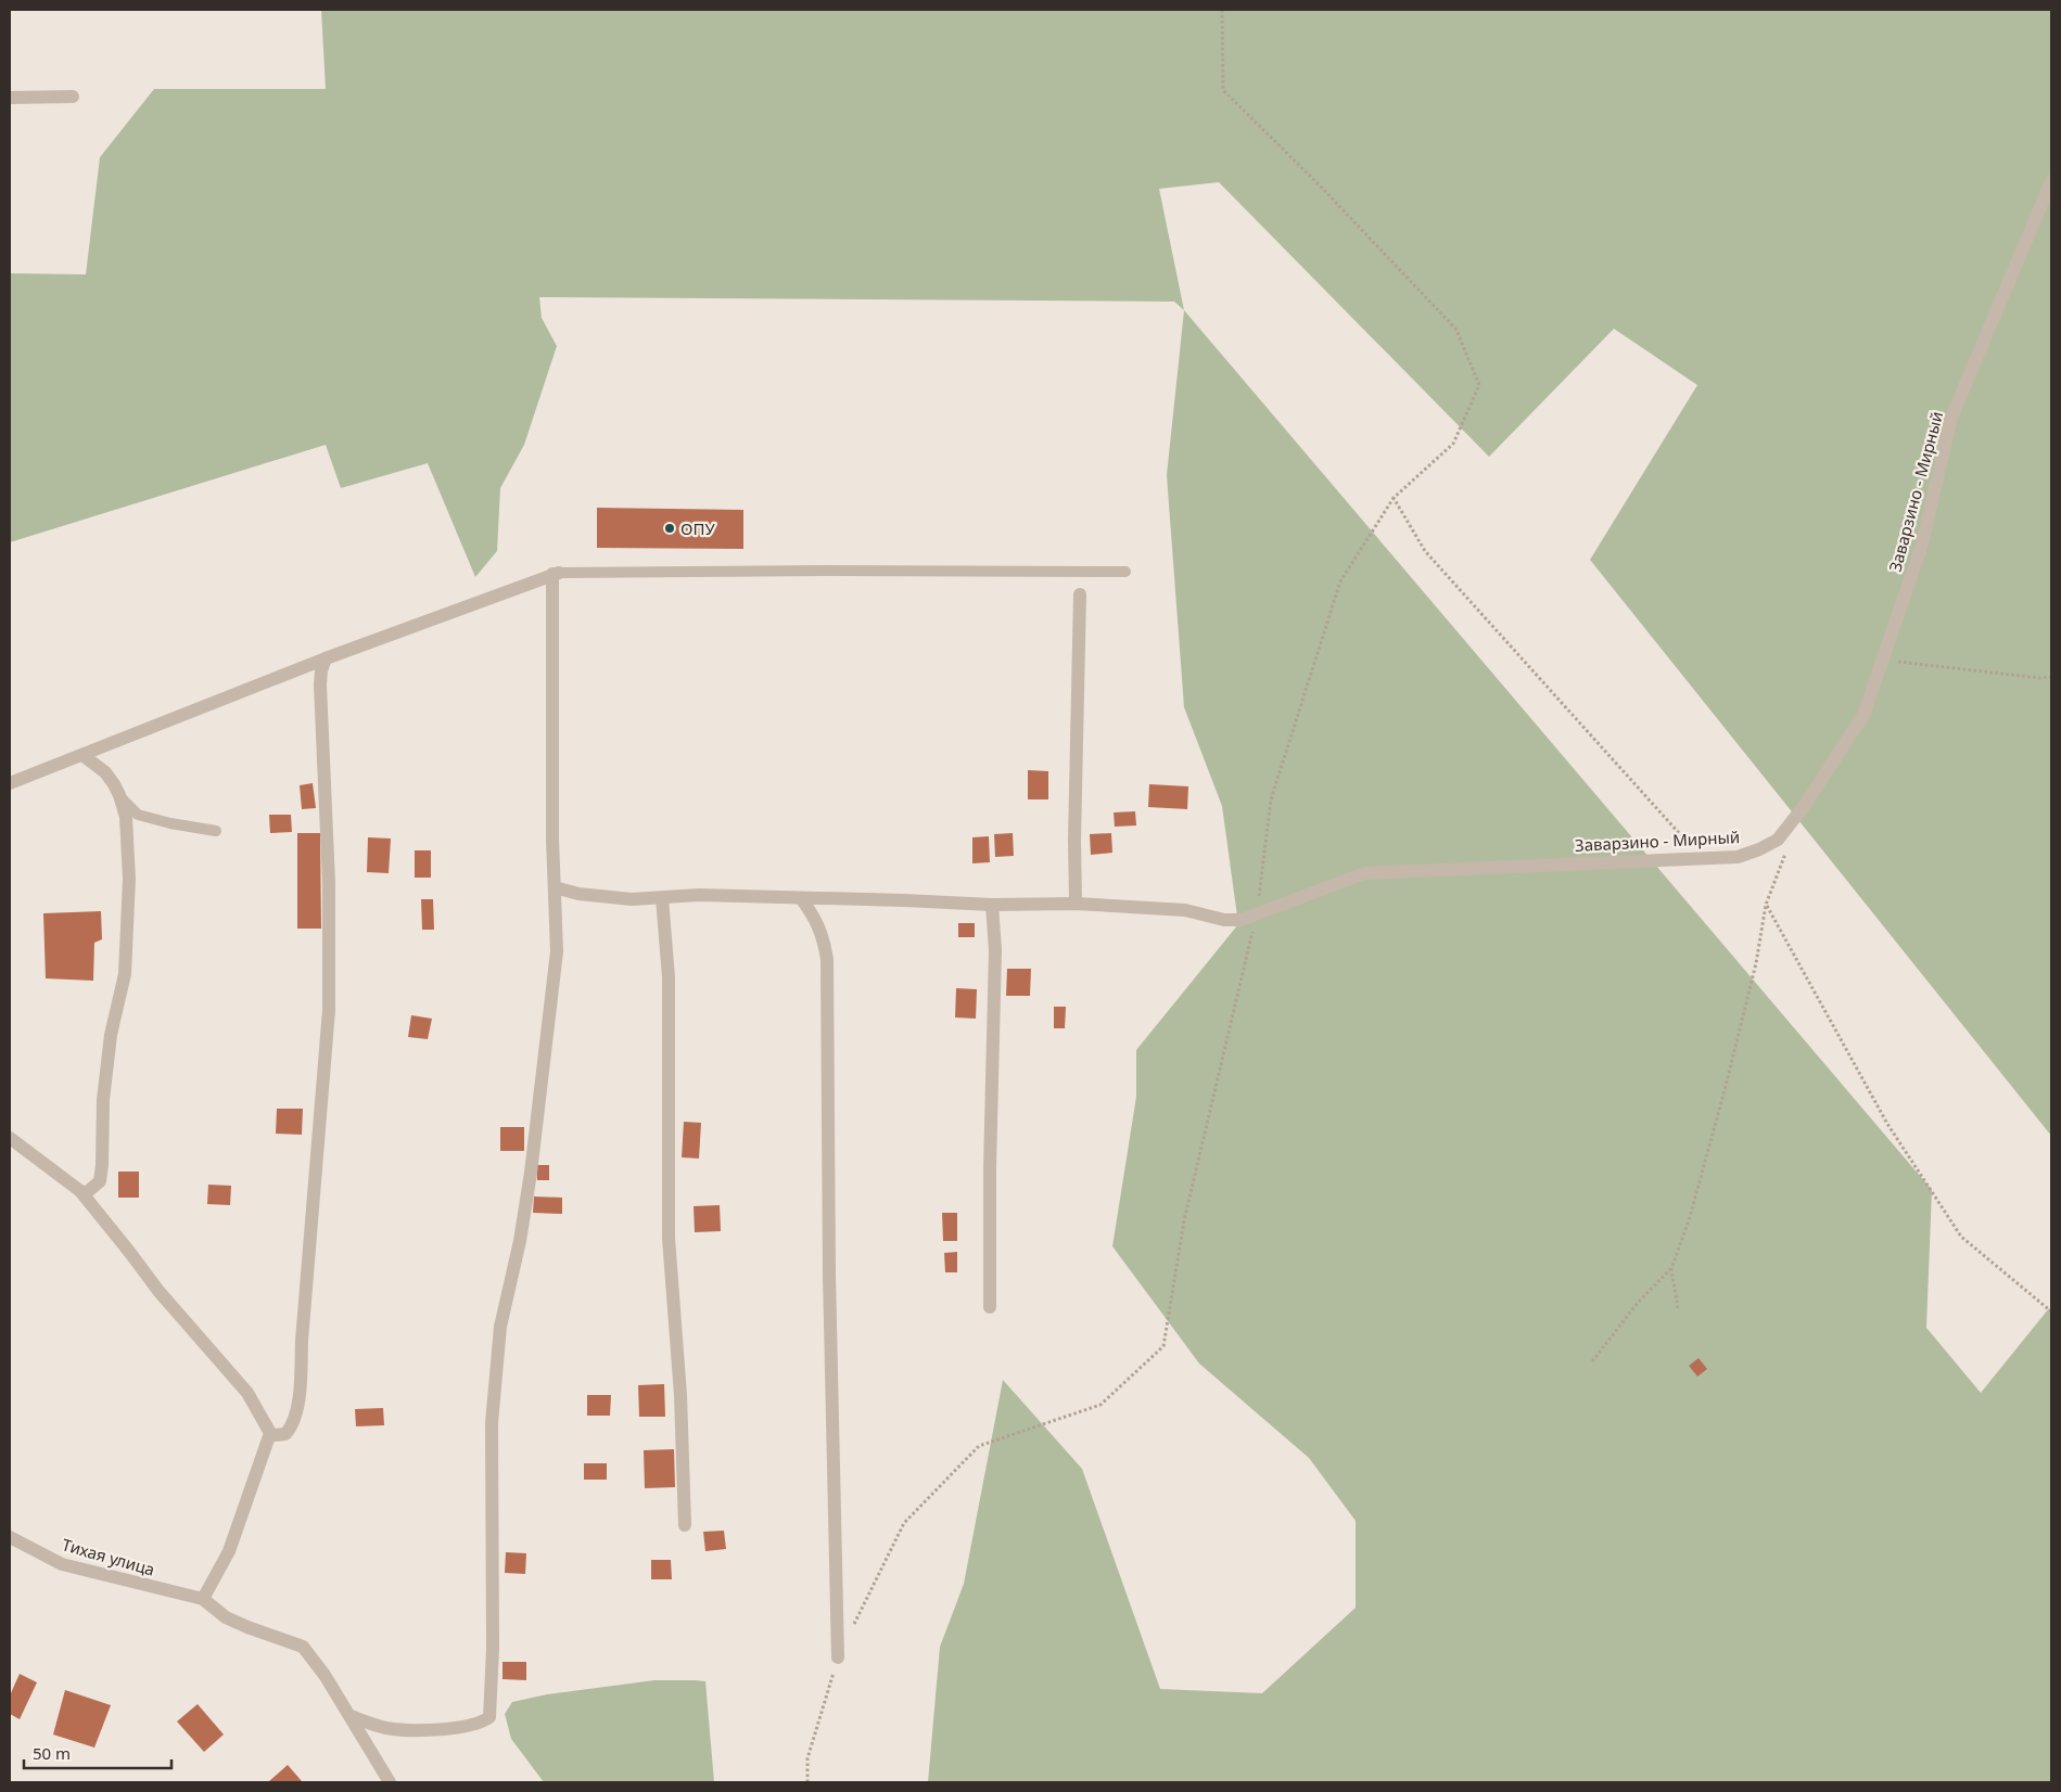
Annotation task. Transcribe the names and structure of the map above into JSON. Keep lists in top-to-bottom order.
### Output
{
  "streets": {
    "street": ["Заварзино - Мирный", "Тихая улица"]
  },
  "places": ["ОПУ"],
  "scale_bar": "50 m"
}
